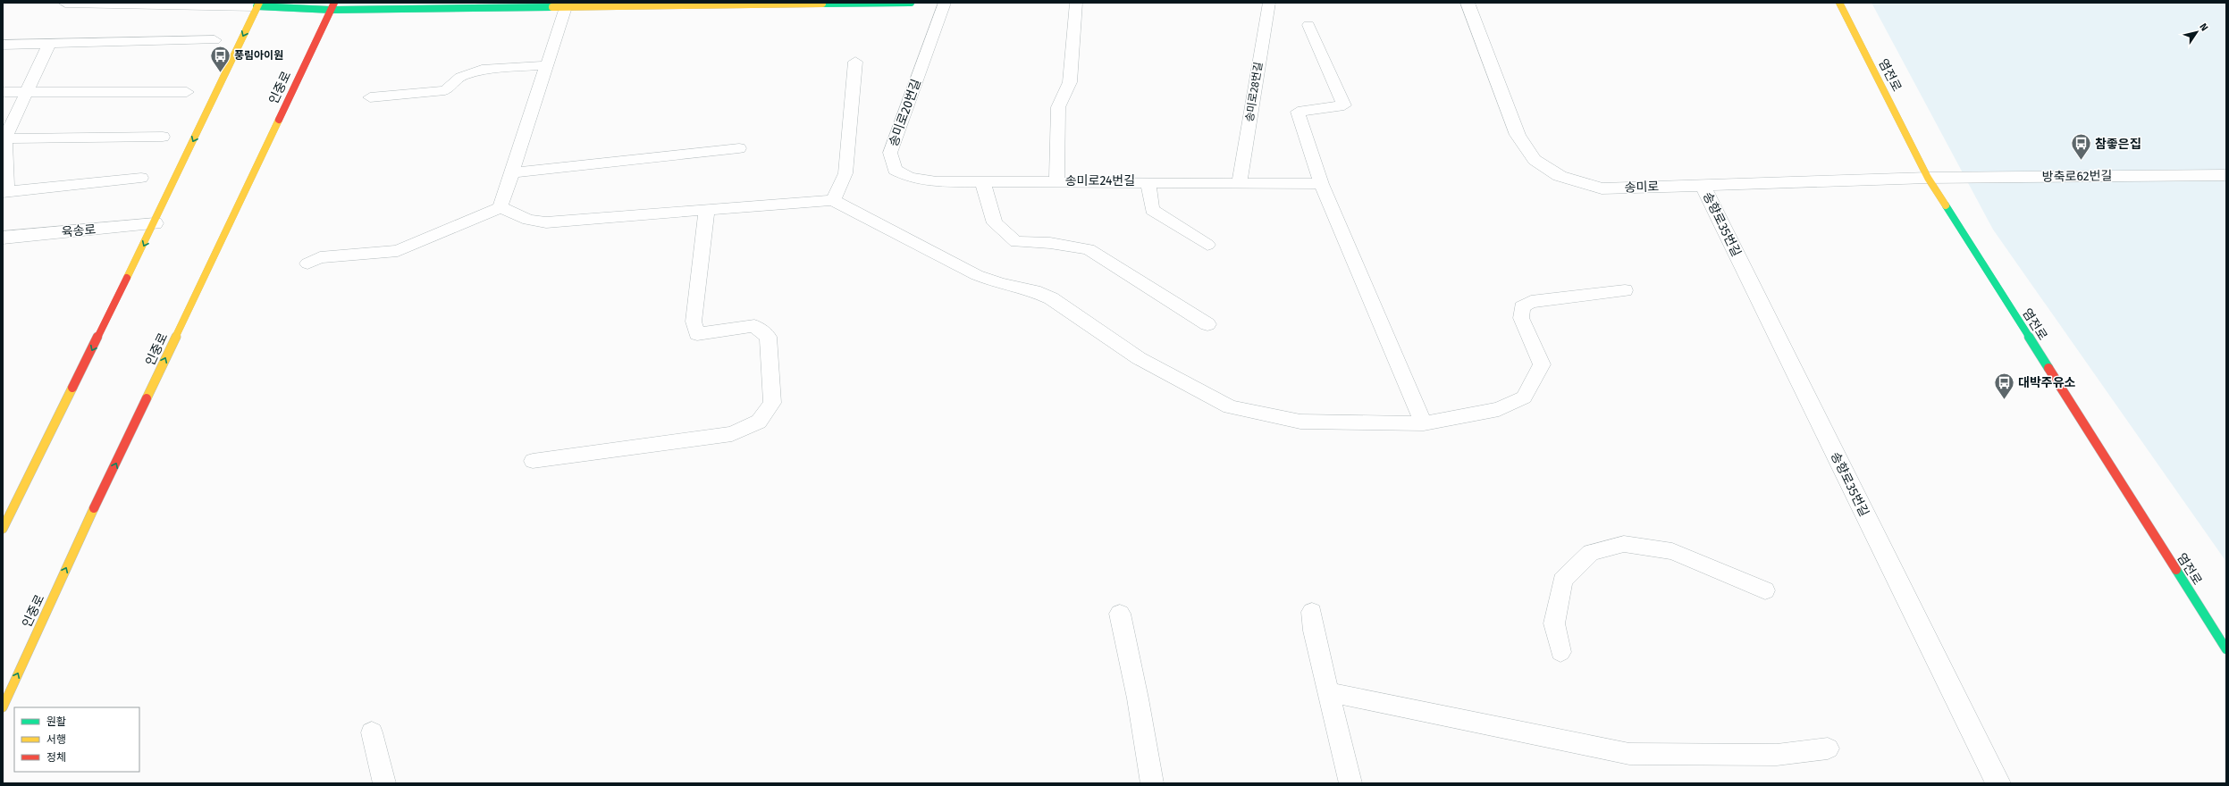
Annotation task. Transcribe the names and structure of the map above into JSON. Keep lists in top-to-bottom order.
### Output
{
  "streets": {
    "main road": ["염전로", "인중로"],
    "street": [
      "방축로62번길",
      "송미로",
      "송향로35번길",
      "육송로"
    ],
    "lane": ["송미로28번길", "송미로20번길", "송미로24번길"]
  },
  "crossings": [
    ["염전로", "방축로62번길"],
    ["염전로", "송미로"],
    ["송미로28번길", "송미로24번길"],
    ["송미로20번길", "송미로24번길"],
    ["방축로62번길", "송미로"],
    ["송미로", "송향로35번길"]
  ],
  "places": {
    "bus stop": ["풍림아이원", "참좋은집", "대박주유소"]
  },
  "legend": ["원활", "서행", "정체"],
  "north": "top right"
}
